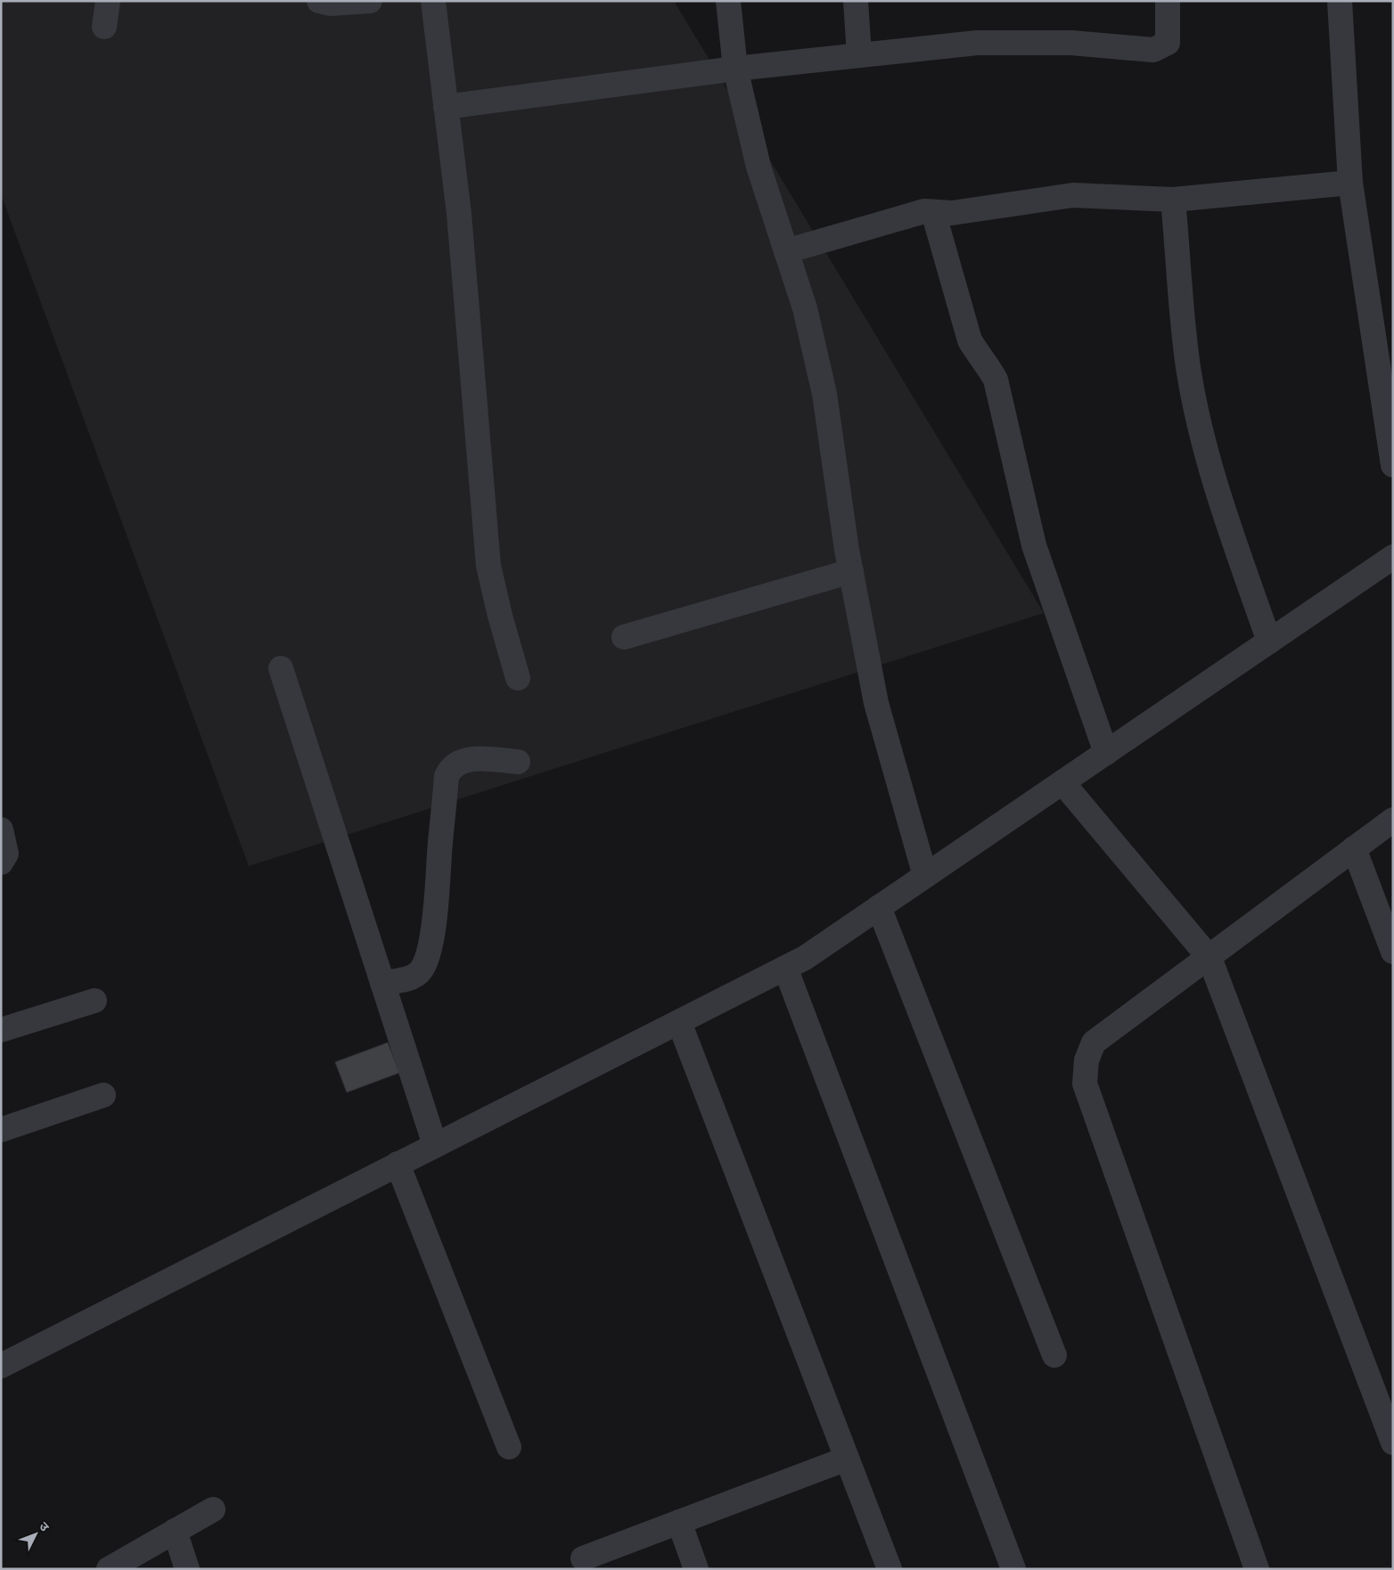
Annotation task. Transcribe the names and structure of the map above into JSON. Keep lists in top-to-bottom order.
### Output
{
  "north": "top right"
}
